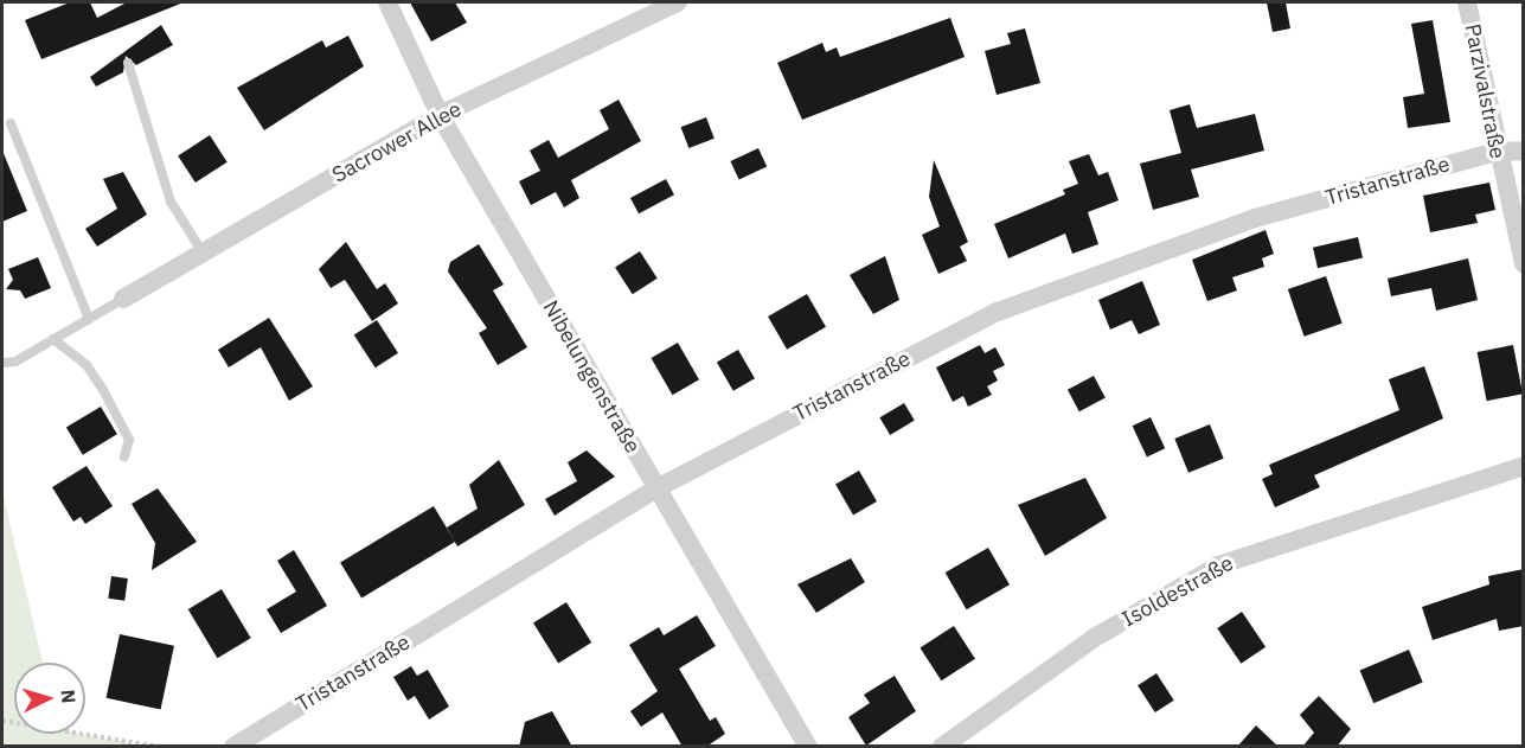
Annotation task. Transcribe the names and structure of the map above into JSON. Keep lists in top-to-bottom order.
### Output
{
  "streets": {
    "street": [
      "Parzivalstraße",
      "Sacrower Allee",
      "Tristanstraße",
      "Nibelungenstraße",
      "Isoldestraße"
    ]
  },
  "crossings": [
    ["Parzivalstraße", "Tristanstraße"],
    ["Sacrower Allee", "Nibelungenstraße"],
    ["Tristanstraße", "Nibelungenstraße"]
  ],
  "north": "right"
}
